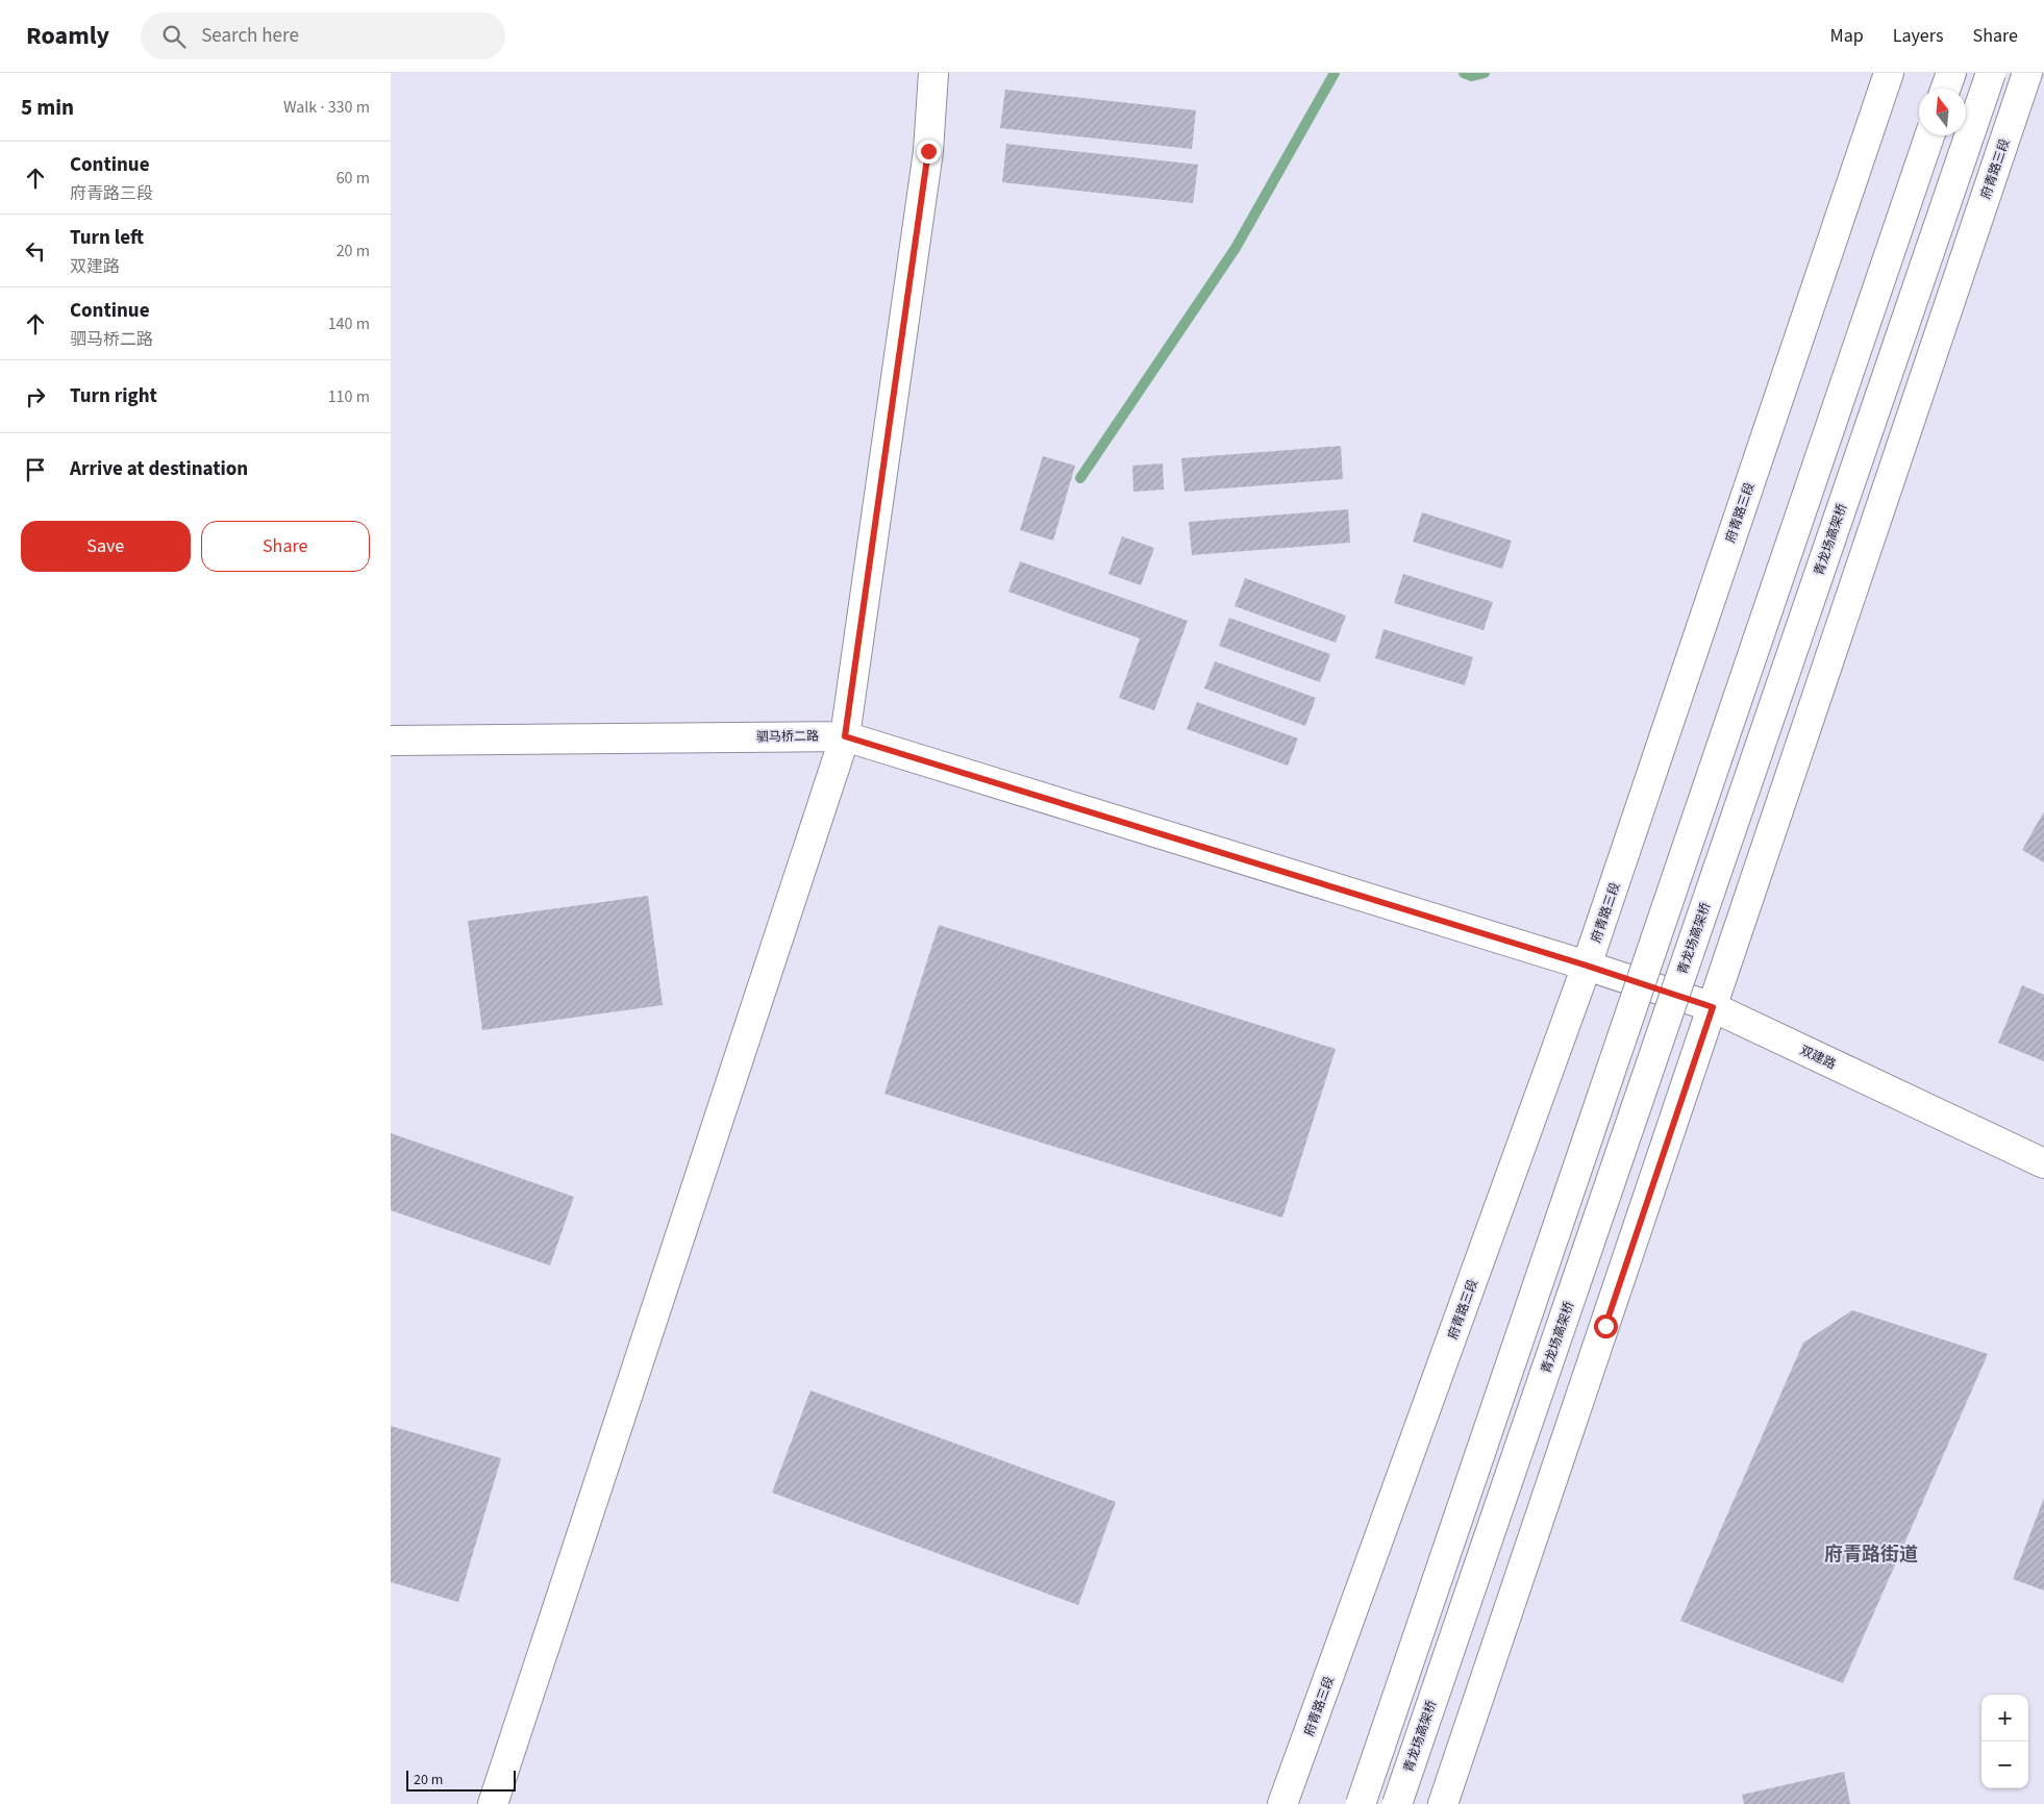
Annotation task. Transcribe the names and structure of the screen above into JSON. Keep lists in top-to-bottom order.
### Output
{
  "streets": {
    "main road": [
      "府青路三段",
      "青龙场高架桥",
      "驷马桥二路",
      "双建路"
    ]
  },
  "crossings": [
    ["府青路三段", "驷马桥二路"],
    ["府青路三段", "双建路"],
    ["驷马桥二路", "双建路"]
  ],
  "districts": ["府青路街道"],
  "scale_bar": "20 m",
  "north": "top",
  "page": {
    "header": "Roamly",
    "search": "Search here",
    "nav": ["Map", "Layers", "Share"],
    "heading": ["5 min", "Walk · 330 m"],
    "list": [
      ["Continue", "府青路三段", "60 m"],
      ["Turn left", "双建路", "20 m"],
      ["Continue", "驷马桥二路", "140 m"],
      ["Turn right", "110 m"],
      "Arrive at destination"
    ],
    "buttons": ["Save", "Share"],
    "map_buttons": ["+", "−"],
    "scale": "20 m"
  }
}
